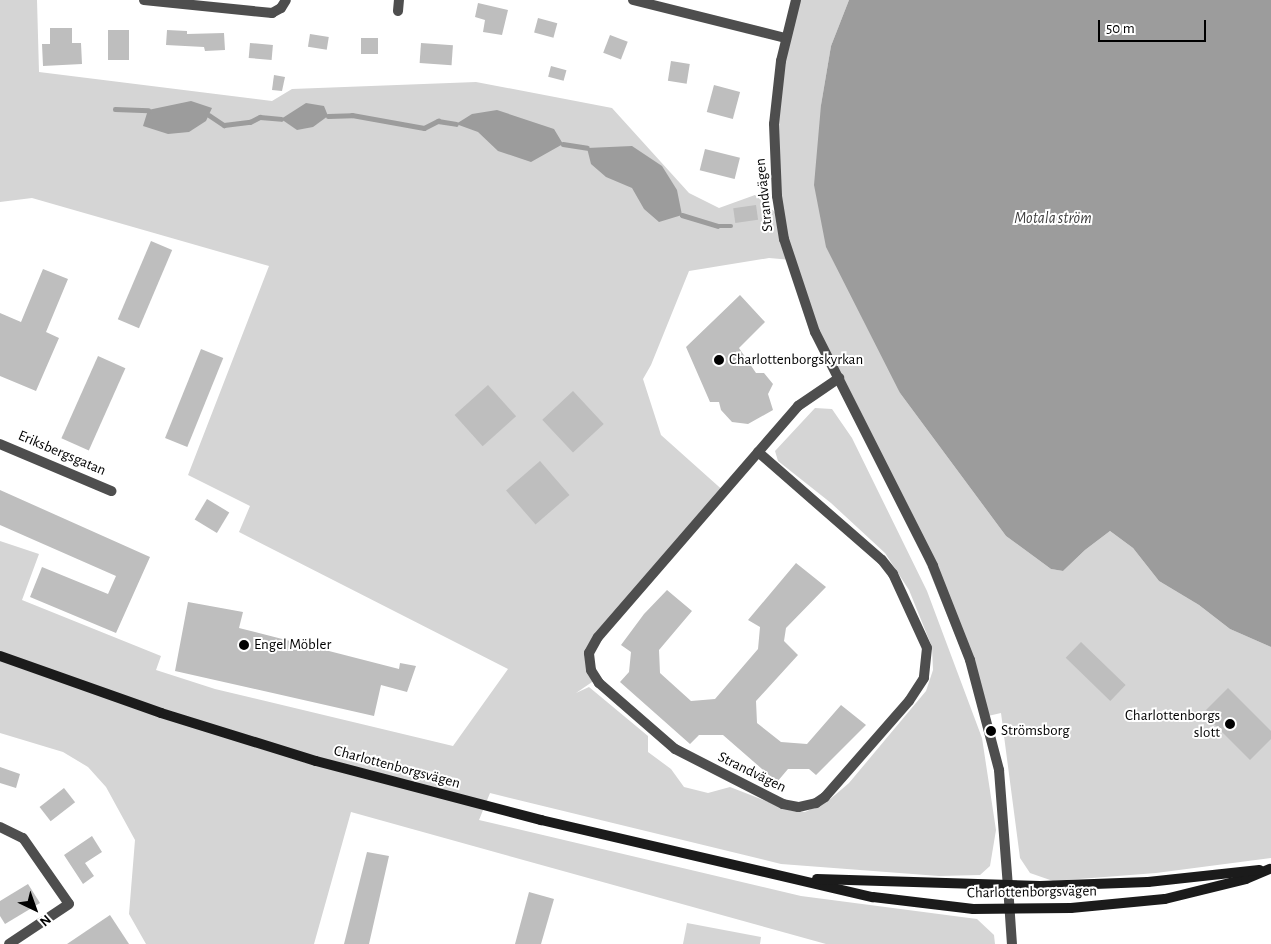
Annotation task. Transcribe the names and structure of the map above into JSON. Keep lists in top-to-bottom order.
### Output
{
  "streets": {
    "main road": ["Charlottenborgsvägen"],
    "street": ["Strandvägen", "Eriksbergsgatan"]
  },
  "crossings": [
    ["Strandvägen", "Charlottenborgsvägen"]
  ],
  "water": ["Motala ström"],
  "places": [
    "Charlottenborgskyrkan",
    "Engel Möbler",
    "Charlottenborgs slott",
    "Strömsborg"
  ],
  "scale_bar": "50 m",
  "north": "bottom right"
}
